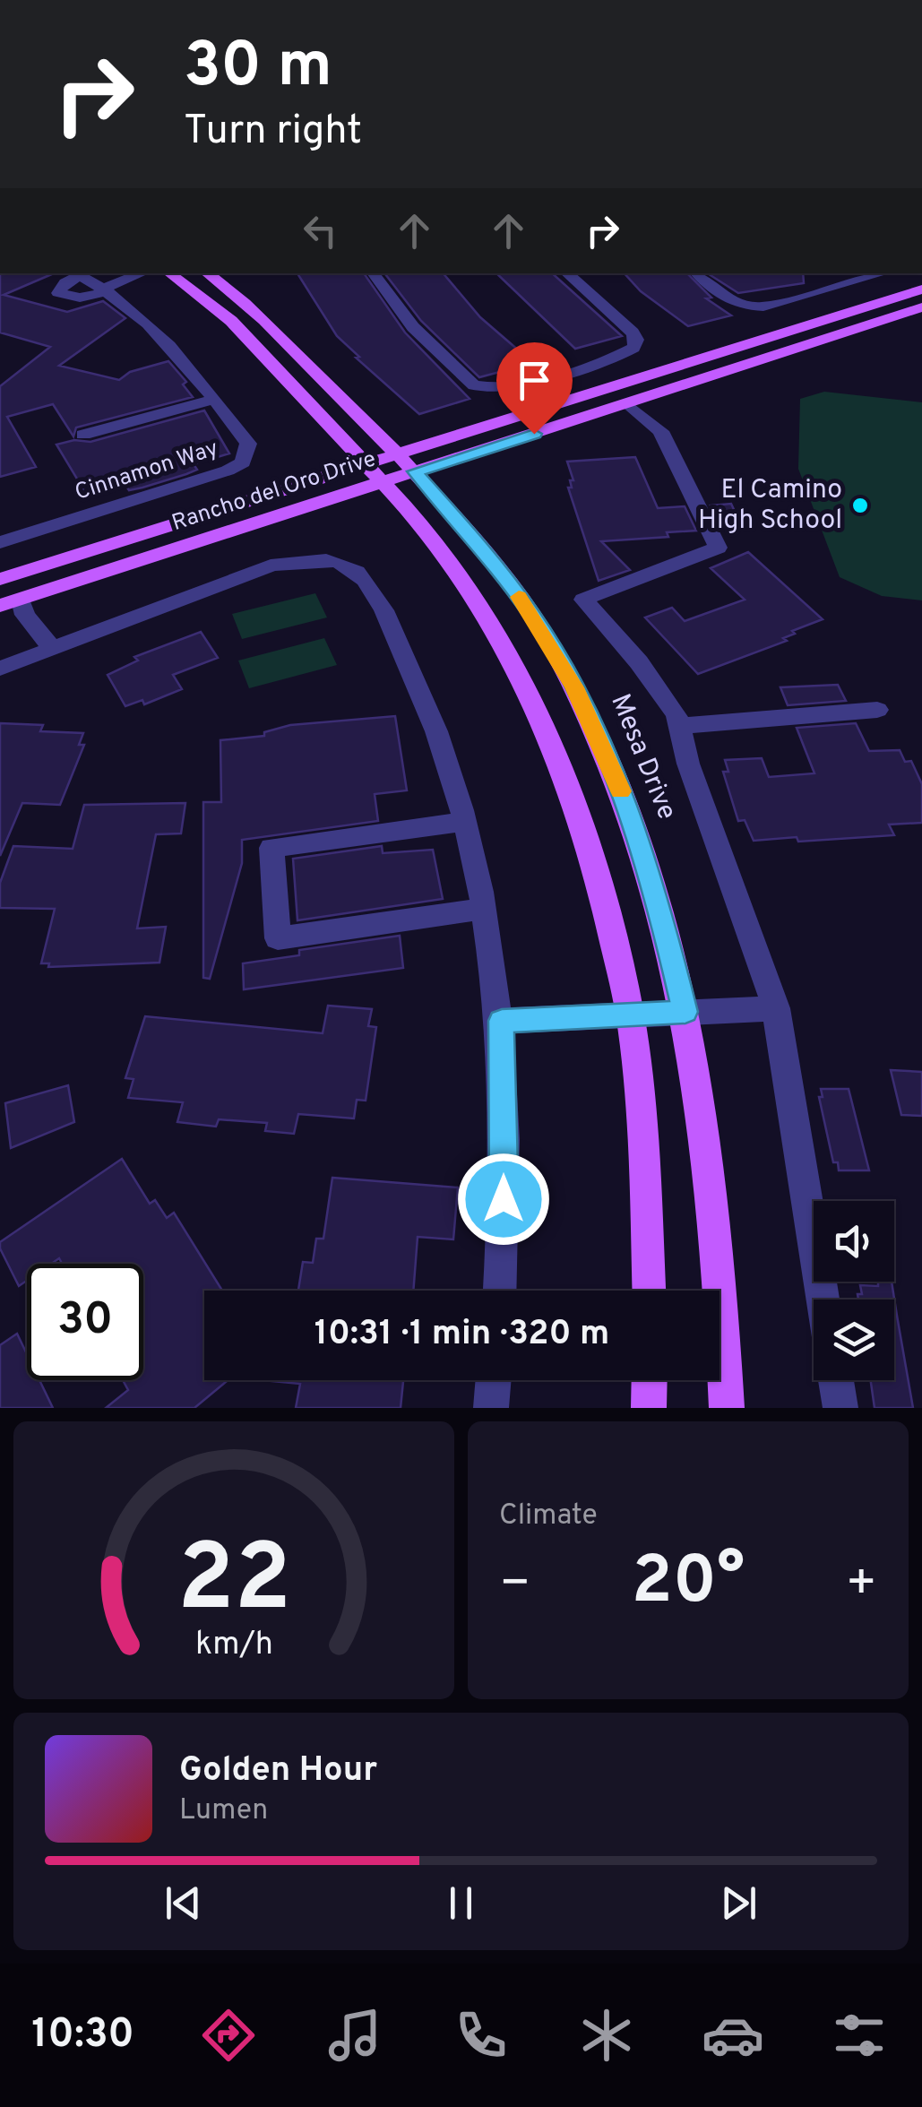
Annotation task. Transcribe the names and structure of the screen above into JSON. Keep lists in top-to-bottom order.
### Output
{
  "streets": {
    "main road": ["Rancho del Oro Drive", "Mesa Drive"],
    "street": ["Cinnamon Way"]
  },
  "crossings": [
    ["Rancho del Oro Drive", "Mesa Drive"]
  ],
  "places": ["El Camino High School"],
  "page": {
    "turn": ["30 m", "Turn right"],
    "limit": "30",
    "trip": "10:31 · 1 min · 320 m",
    "tile": "Climate",
    "heat": ["−", "20°", "+"],
    "song": ["Golden Hour", "Lumen"],
    "tabs": "10:30",
    "gauge": ["22", "km/h"]
  }
}
